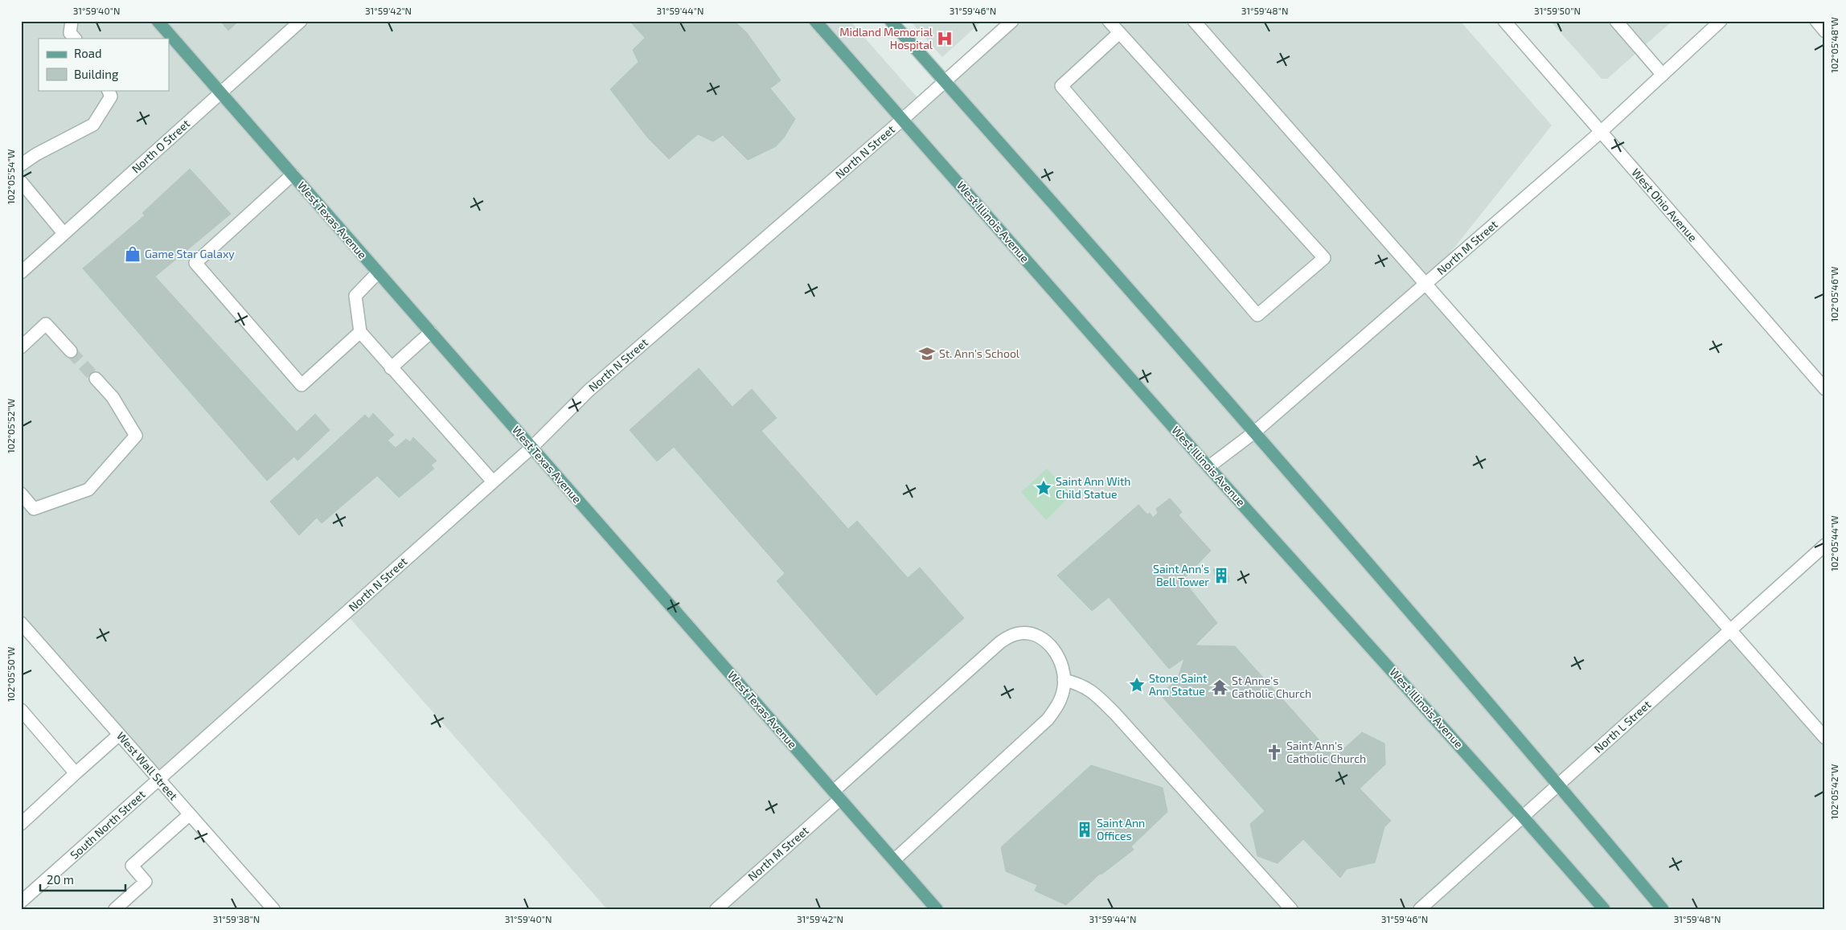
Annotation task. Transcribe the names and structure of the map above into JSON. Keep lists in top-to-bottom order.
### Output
{
  "streets": {
    "main road": ["West Texas Avenue", "West Illinois Avenue"],
    "street": [
      "North O Street",
      "North N Street",
      "West Ohio Avenue",
      "North M Street",
      "North L Street",
      "West Wall Street",
      "South North Street"
    ]
  },
  "crossings": [
    ["North O Street", "West Texas Avenue"],
    ["North N Street", "West Texas Avenue"],
    ["North N Street", "West Illinois Avenue"],
    ["North N Street", "West Wall Street"],
    ["North N Street", "South North Street"],
    ["West Ohio Avenue", "North M Street"],
    ["West Texas Avenue", "North M Street"],
    ["West Illinois Avenue", "North M Street"],
    ["West Illinois Avenue", "North L Street"],
    ["West Wall Street", "South North Street"]
  ],
  "places": {
    "hospital": ["Midland Memorial Hospital"],
    "shop": ["Game Star Galaxy"],
    "school or university": ["St. Ann's School"],
    "place": ["Saint Ann With Child Statue", "Stone Saint Ann Statue"],
    "building": ["Saint Ann’s Bell Tower", "Saint Ann Offices"],
    "temple": ["St Anne's Catholic Church"],
    "church": ["Saint Ann's Catholic Church"]
  },
  "legend": ["Road", "Building"],
  "scale_bar": "20 m",
  "coordinates": [
    "31°59'40\"N",
    "31°59'42\"N",
    "31°59'44\"N",
    "31°59'46\"N",
    "31°59'48\"N",
    "31°59'50\"N",
    "102°05'48\"W",
    "102°05'54\"W",
    "102°05'46\"W",
    "102°05'52\"W",
    "102°05'44\"W",
    "102°05'50\"W",
    "102°05'42\"W",
    "31°59'38\"N"
  ]
}
